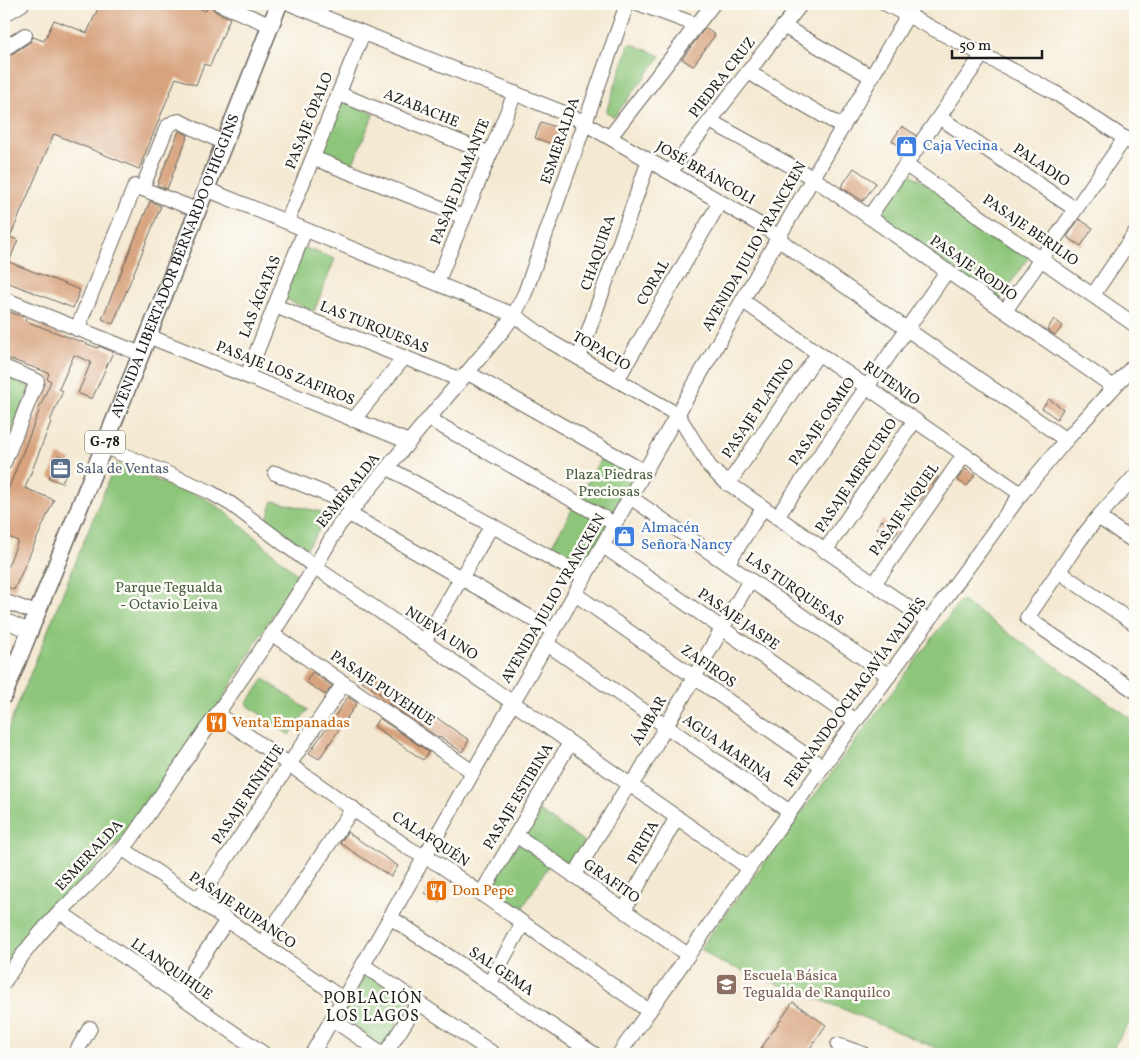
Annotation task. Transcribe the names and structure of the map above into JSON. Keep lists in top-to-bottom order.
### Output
{
  "streets": {
    "main road": ["AVENIDA LIBERTADOR BERNARDO O'HIGGINS", "G-78"],
    "street": [
      "PIEDRA CRUZ",
      "AZABACHE",
      "PASAJE ÓPALO",
      "ESMERALDA",
      "PALADIO",
      "JOSÉ BRÁNCOLI",
      "PASAJE DIAMANTE",
      "PASAJE BERILIO",
      "AVENIDA JULIO VRANCKEN",
      "CHAQUIRA",
      "PASAJE RODIO",
      "CORAL",
      "LAS ÁGATAS",
      "LAS TURQUESAS",
      "TOPACIO",
      "PASAJE LOS ZAFIROS",
      "RUTENIO",
      "PASAJE PLATINO",
      "PASAJE OSMIO",
      "PASAJE MERCURIO",
      "PASAJE NÍQUEL",
      "PASAJE JASPE",
      "NUEVA UNO",
      "ZAFIROS",
      "PASAJE PUYEHUE",
      "FERNANDO OCHAGAVÍA VALDÉS",
      "ÁMBAR",
      "AGUA MARINA",
      "PASAJE RIÑIHUE",
      "PASAJE ESTIBINA",
      "CALAFQUÉN",
      "PIRITA",
      "GRAFITO",
      "PASAJE RUPANCO",
      "LLANQUIHUE",
      "SAL GEMA"
    ]
  },
  "crossings": [
    ["PIEDRA CRUZ", "JOSÉ BRÁNCOLI"],
    ["PIEDRA CRUZ", "PASAJE RODIO"],
    ["AZABACHE", "PASAJE ÓPALO"],
    ["AZABACHE", "PASAJE DIAMANTE"],
    ["PASAJE ÓPALO", "JOSÉ BRÁNCOLI"],
    ["PASAJE ÓPALO", "TOPACIO"],
    ["ESMERALDA", "JOSÉ BRÁNCOLI"],
    ["ESMERALDA", "LAS TURQUESAS"],
    ["ESMERALDA", "TOPACIO"],
    ["ESMERALDA", "PASAJE LOS ZAFIROS"],
    ["ESMERALDA", "NUEVA UNO"],
    ["ESMERALDA", "PASAJE PUYEHUE"],
    ["ESMERALDA", "CALAFQUÉN"],
    ["ESMERALDA", "PASAJE RUPANCO"],
    ["ESMERALDA", "LLANQUIHUE"],
    ["JOSÉ BRÁNCOLI", "PASAJE DIAMANTE"],
    ["JOSÉ BRÁNCOLI", "AVENIDA JULIO VRANCKEN"],
    ["JOSÉ BRÁNCOLI", "CHAQUIRA"],
    ["JOSÉ BRÁNCOLI", "CORAL"],
    ["JOSÉ BRÁNCOLI", "PASAJE OSMIO"],
    ["JOSÉ BRÁNCOLI", "FERNANDO OCHAGAVÍA VALDÉS"],
    ["PASAJE DIAMANTE", "TOPACIO"],
    ["AVENIDA JULIO VRANCKEN", "PASAJE RODIO"],
    ["AVENIDA JULIO VRANCKEN", "LAS TURQUESAS"],
    ["AVENIDA JULIO VRANCKEN", "TOPACIO"],
    ["AVENIDA JULIO VRANCKEN", "RUTENIO"],
    ["AVENIDA JULIO VRANCKEN", "PASAJE JASPE"],
    ["AVENIDA JULIO VRANCKEN", "NUEVA UNO"],
    ["AVENIDA JULIO VRANCKEN", "ZAFIROS"],
    ["AVENIDA JULIO VRANCKEN", "PASAJE PUYEHUE"],
    ["AVENIDA JULIO VRANCKEN", "AGUA MARINA"],
    ["AVENIDA JULIO VRANCKEN", "CALAFQUÉN"],
    ["AVENIDA JULIO VRANCKEN", "PASAJE RUPANCO"],
    ["AVENIDA JULIO VRANCKEN", "SAL GEMA"],
    ["CHAQUIRA", "TOPACIO"],
    ["AVENIDA LIBERTADOR BERNARDO O'HIGGINS", "TOPACIO"],
    ["AVENIDA LIBERTADOR BERNARDO O'HIGGINS", "PASAJE LOS ZAFIROS"],
    ["AVENIDA LIBERTADOR BERNARDO O'HIGGINS", "NUEVA UNO"],
    ["PASAJE RODIO", "PASAJE OSMIO"],
    ["PASAJE RODIO", "FERNANDO OCHAGAVÍA VALDÉS"],
    ["CORAL", "TOPACIO"],
    ["LAS ÁGATAS", "LAS TURQUESAS"],
    ["LAS ÁGATAS", "TOPACIO"],
    ["LAS ÁGATAS", "PASAJE LOS ZAFIROS"],
    ["LAS TURQUESAS", "FERNANDO OCHAGAVÍA VALDÉS"],
    ["LAS TURQUESAS", "ÁMBAR"],
    ["TOPACIO", "PASAJE PLATINO"],
    ["TOPACIO", "PASAJE OSMIO"],
    ["TOPACIO", "PASAJE MERCURIO"],
    ["TOPACIO", "PASAJE NÍQUEL"],
    ["TOPACIO", "FERNANDO OCHAGAVÍA VALDÉS"],
    ["RUTENIO", "PASAJE PLATINO"],
    ["RUTENIO", "PASAJE OSMIO"],
    ["RUTENIO", "PASAJE MERCURIO"],
    ["RUTENIO", "PASAJE NÍQUEL"],
    ["RUTENIO", "FERNANDO OCHAGAVÍA VALDÉS"],
    ["PASAJE JASPE", "FERNANDO OCHAGAVÍA VALDÉS"],
    ["PASAJE JASPE", "ÁMBAR"],
    ["NUEVA UNO", "FERNANDO OCHAGAVÍA VALDÉS"],
    ["NUEVA UNO", "ÁMBAR"],
    ["NUEVA UNO", "PASAJE ESTIBINA"],
    ["NUEVA UNO", "PIRITA"],
    ["ZAFIROS", "FERNANDO OCHAGAVÍA VALDÉS"],
    ["ZAFIROS", "ÁMBAR"],
    ["PASAJE PUYEHUE", "PASAJE RIÑIHUE"],
    ["FERNANDO OCHAGAVÍA VALDÉS", "AGUA MARINA"],
    ["FERNANDO OCHAGAVÍA VALDÉS", "CALAFQUÉN"],
    ["FERNANDO OCHAGAVÍA VALDÉS", "GRAFITO"],
    ["ÁMBAR", "AGUA MARINA"],
    ["ÁMBAR", "GRAFITO"],
    ["PASAJE RIÑIHUE", "CALAFQUÉN"],
    ["PASAJE RIÑIHUE", "PASAJE RUPANCO"],
    ["PASAJE ESTIBINA", "CALAFQUÉN"],
    ["PASAJE ESTIBINA", "GRAFITO"],
    ["PIRITA", "GRAFITO"]
  ],
  "districts": ["POBLACIÓN LOS LAGOS"],
  "parks": ["Plaza Piedras Preciosas", "Parque Tegualda - Octavio Leiva"],
  "places": {
    "shop": ["Caja Vecina", "Almacén Señora Nancy"],
    "office": ["Sala de Ventas"],
    "restaurant": ["Venta Empanadas", "Don Pepe"],
    "school or university": ["Escuela Básica Tegualda de Ranquilco"]
  },
  "scale_bar": "50 m"
}
